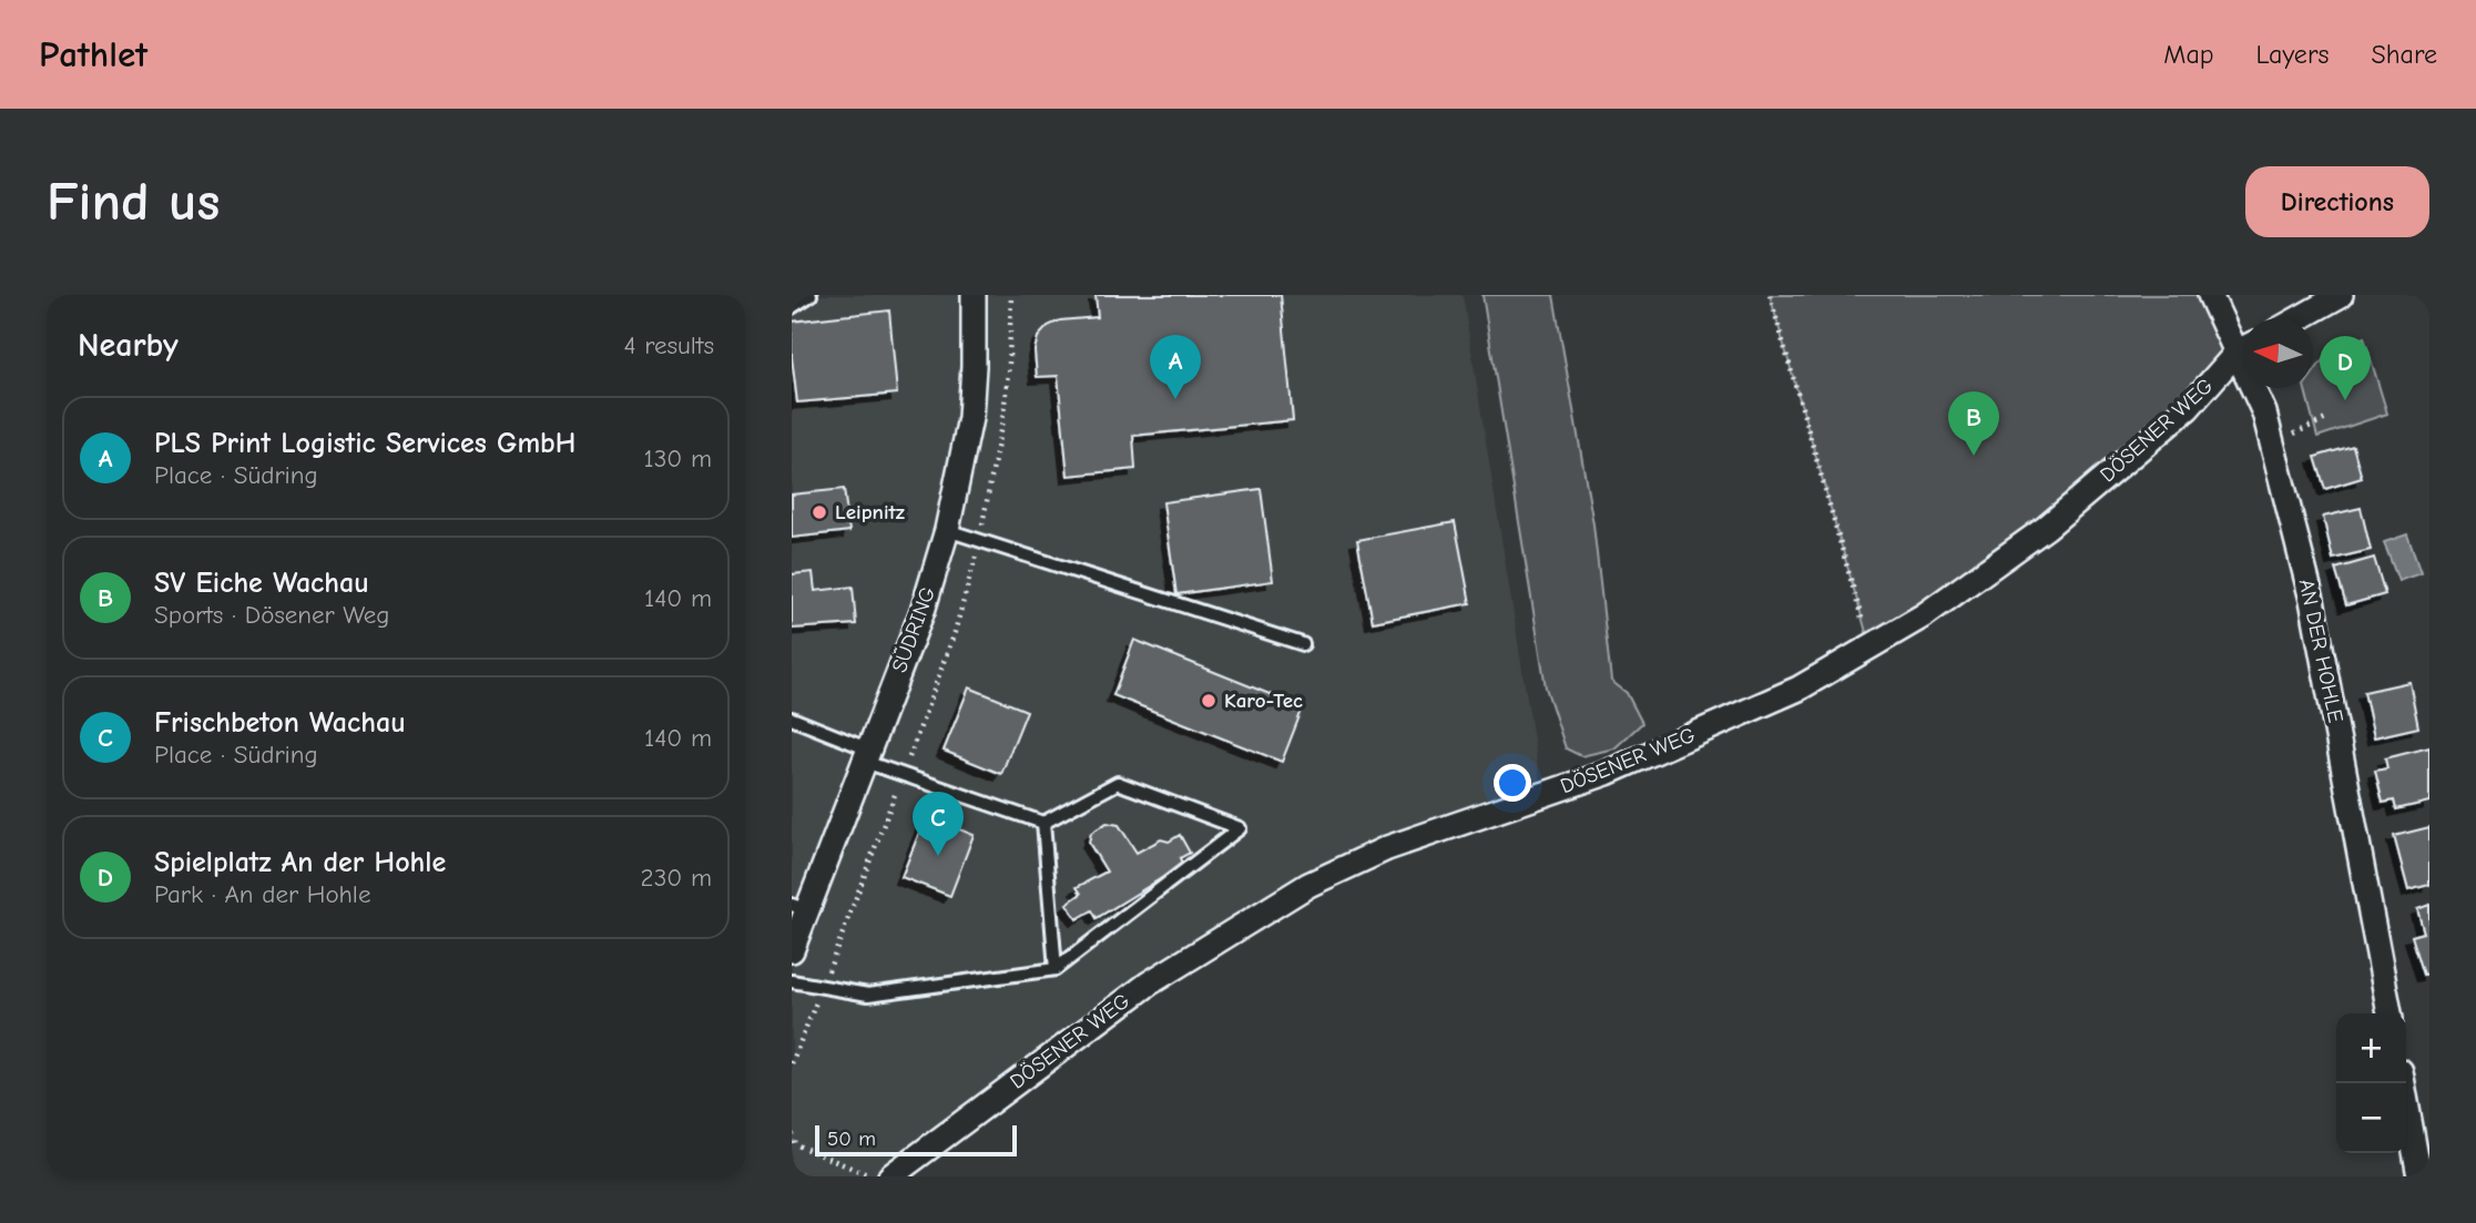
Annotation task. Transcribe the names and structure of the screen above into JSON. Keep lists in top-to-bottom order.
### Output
{
  "streets": {
    "street": ["DÖSENER WEG", "SÜDRING", "AN DER HOHLE"]
  },
  "places": ["Leipnitz", "Karo-Tec"],
  "scale_bar": "50 m",
  "north": "left",
  "page": {
    "header": "Pathlet",
    "nav": ["Map", "Layers", "Share"],
    "buttons": "Directions",
    "title": "Find us",
    "heading": ["Nearby", "4 results"],
    "pins": [
      "A",
      "D",
      "B",
      "C"
    ],
    "list": [
      {
        "mark": "A",
        "name": "PLS Print Logistic Services GmbH",
        "note": "Place · Südring",
        "value": "130 m"
      },
      {
        "mark": "B",
        "name": "SV Eiche Wachau",
        "note": "Sports · Dösener Weg",
        "value": "140 m"
      },
      {
        "mark": "C",
        "name": "Frischbeton Wachau",
        "note": "Place · Südring",
        "value": "140 m"
      },
      {
        "mark": "D",
        "name": "Spielplatz An der Hohle",
        "note": "Park · An der Hohle",
        "value": "230 m"
      }
    ],
    "map_buttons": ["+", "−"],
    "scale": "50 m"
  }
}
